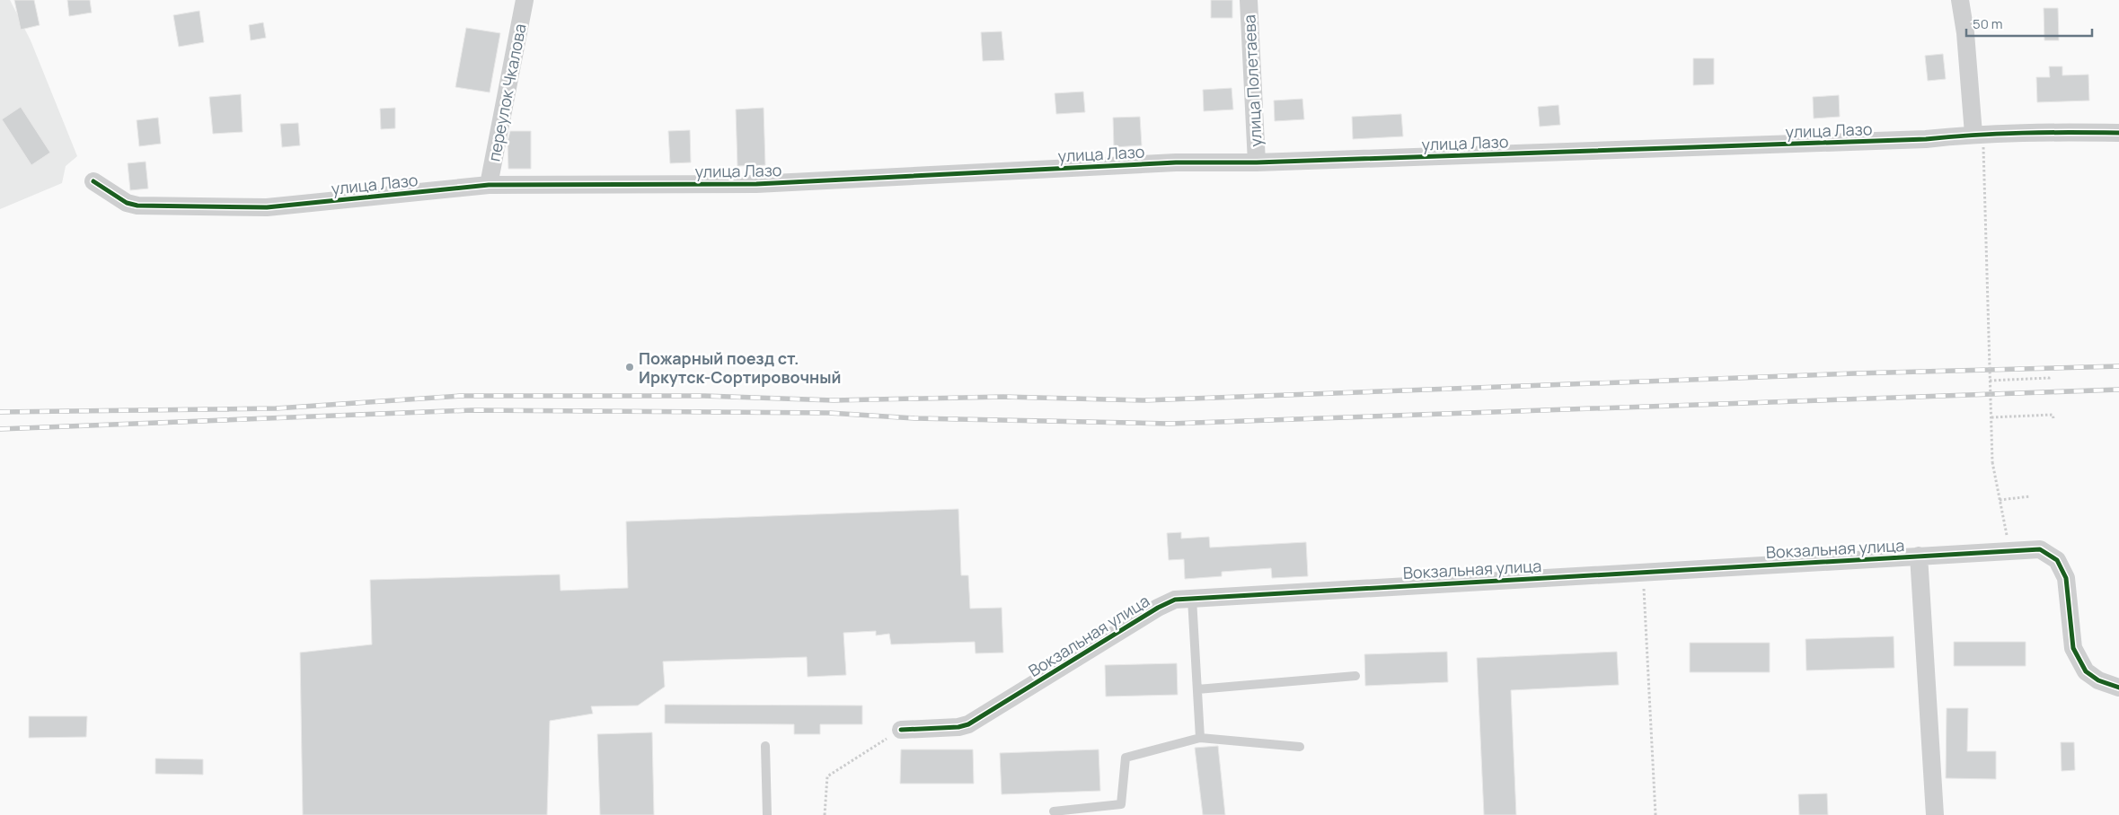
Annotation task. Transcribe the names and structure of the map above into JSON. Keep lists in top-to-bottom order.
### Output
{
  "streets": {
    "street": [
      "улица Полетаева",
      "переулок Чкалова",
      "улица Лазо",
      "Вокзальная улица"
    ]
  },
  "crossings": [
    ["улица Полетаева", "улица Лазо"],
    ["переулок Чкалова", "улица Лазо"]
  ],
  "places": ["Пожарный поезд ст. Иркутск-Сортировочный"],
  "scale_bar": "50 m"
}
